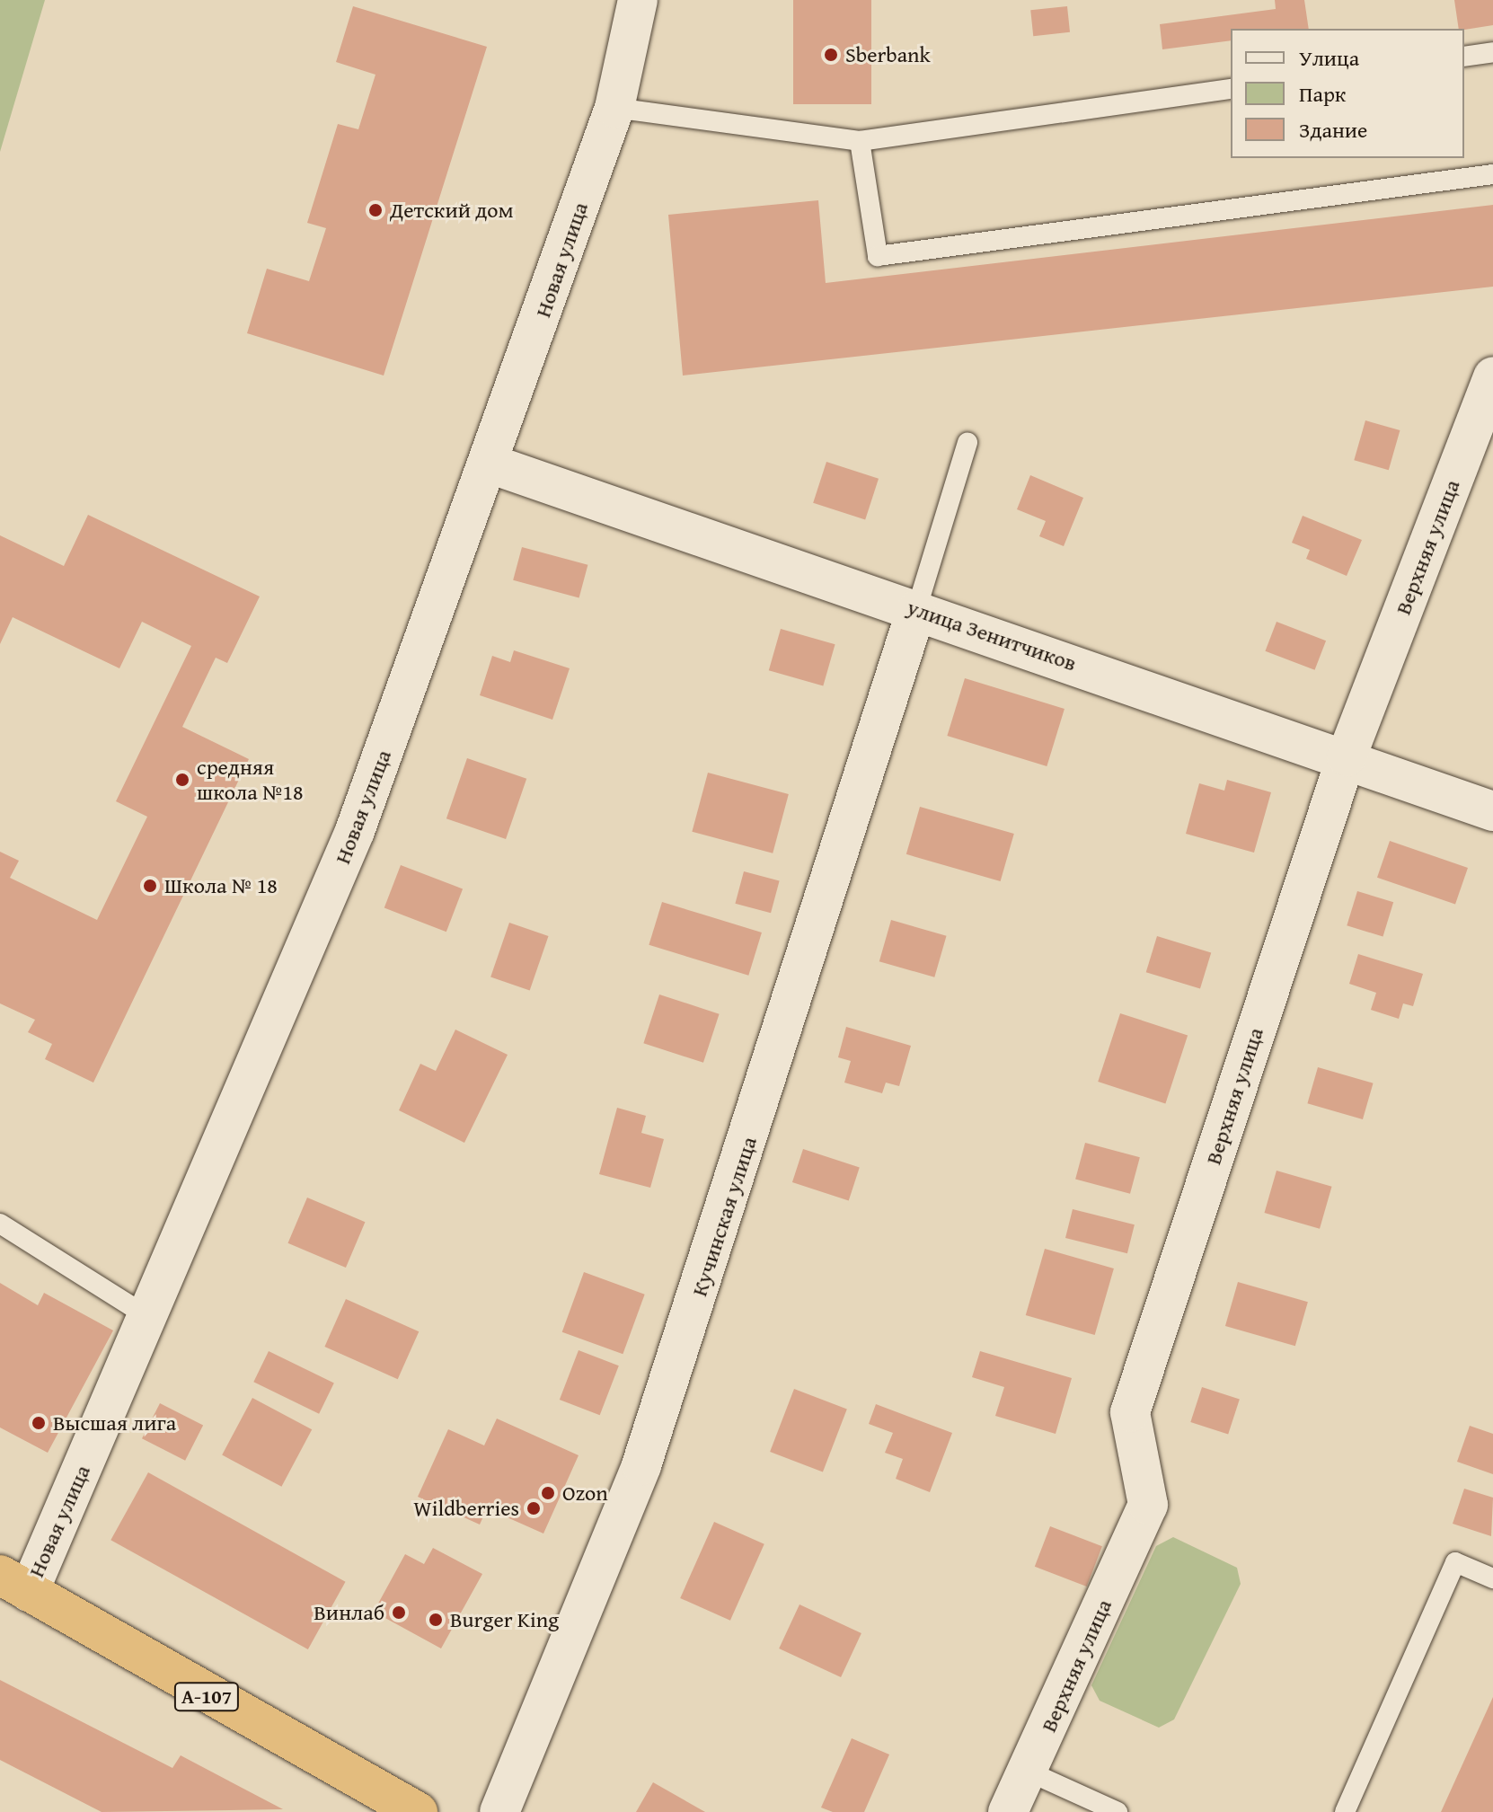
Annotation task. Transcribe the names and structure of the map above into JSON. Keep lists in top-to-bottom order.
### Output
{
  "streets": {
    "highway": ["А-107"],
    "street": [
      "Новая улица",
      "Верхняя улица",
      "улица Зенитчиков",
      "Кучинская улица"
    ]
  },
  "crossings": [
    ["Новая улица", "улица Зенитчиков"],
    ["Новая улица", "А-107"],
    ["Верхняя улица", "улица Зенитчиков"],
    ["улица Зенитчиков", "Кучинская улица"]
  ],
  "places": [
    "Sberbank",
    "Детский дом",
    "средняя школа №18",
    "Школа № 18",
    "Высшая лига",
    "Ozon",
    "Wildberries",
    "Винлаб",
    "Burger King"
  ],
  "legend": ["Улица", "Парк", "Здание"]
}
